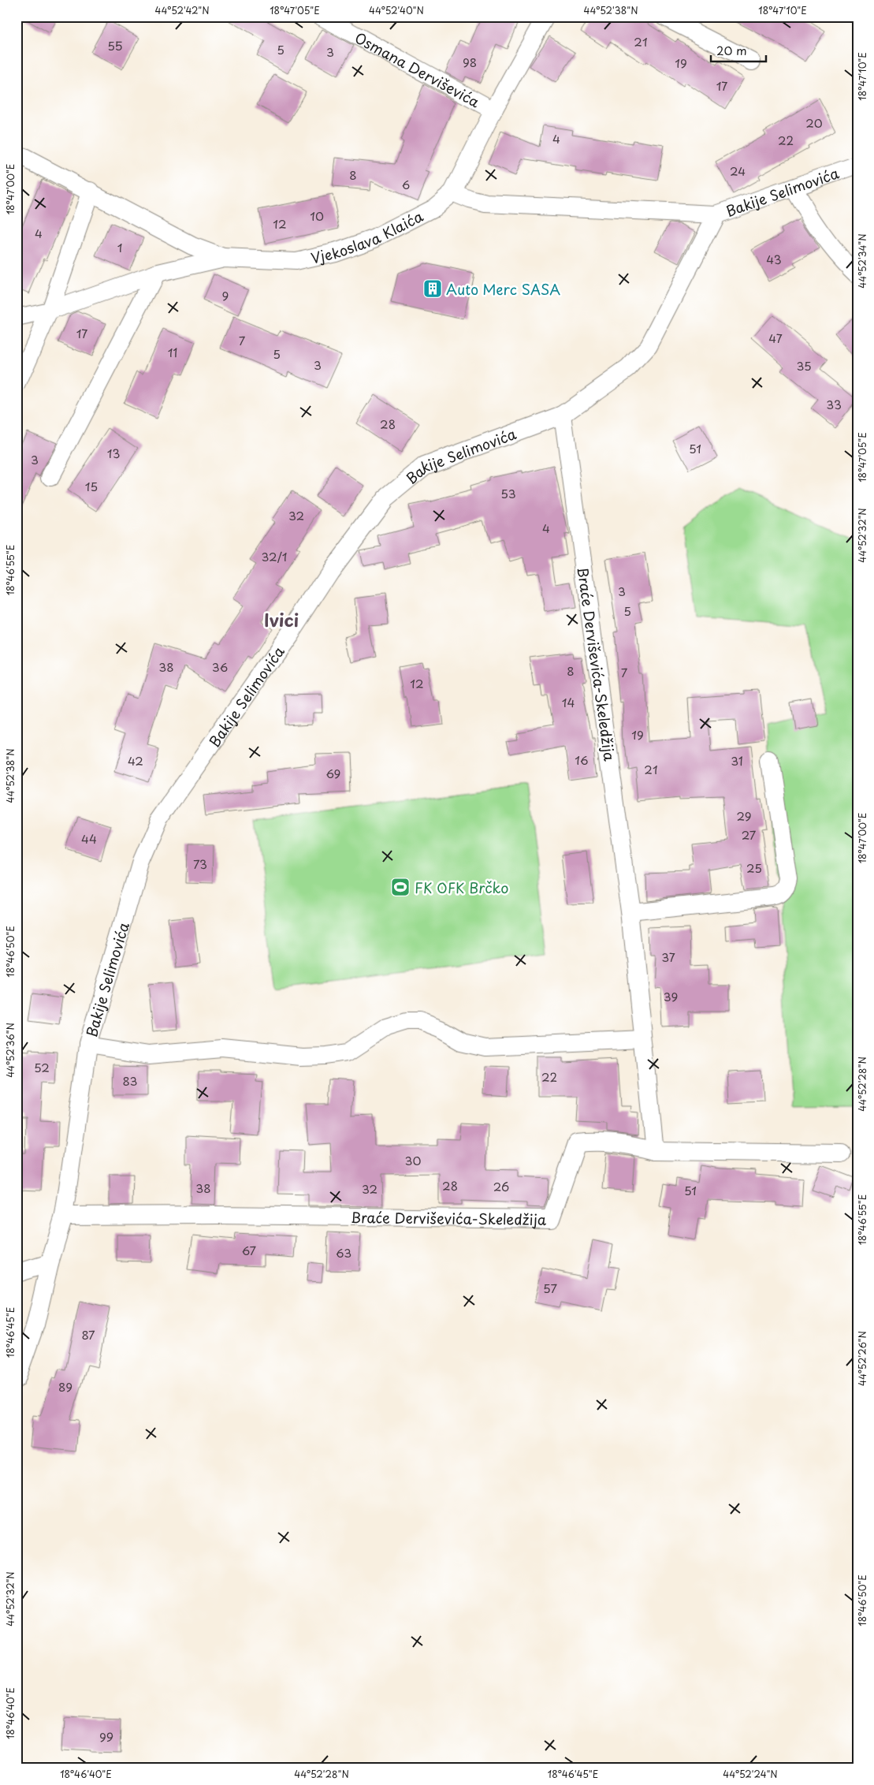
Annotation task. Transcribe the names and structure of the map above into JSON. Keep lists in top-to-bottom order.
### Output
{
  "streets": {
    "street": [
      "Osmana Derviševića",
      "Bakije Selimovića",
      "Vjekoslava Klaića",
      "Braće Derviševića-Skeledžija"
    ]
  },
  "crossings": [
    ["Osmana Derviševića", "Vjekoslava Klaića"],
    ["Bakije Selimovića", "Braće Derviševića-Skeledžija"]
  ],
  "districts": ["Ivici"],
  "places": {
    "building": ["Auto Merc SASA"],
    "sports": ["FK OFK Brčko"]
  },
  "house_numbers": [
    "21",
    "55",
    "5",
    "3",
    "98",
    "19",
    "17",
    "20",
    "4",
    "22",
    "24",
    "8",
    "6",
    "10",
    "12",
    "4",
    "1",
    "43",
    "9",
    "17",
    "47",
    "7",
    "11",
    "5",
    "3",
    "35",
    "33",
    "28",
    "51",
    "13",
    "3",
    "15",
    "53",
    "32",
    "4",
    "32/1",
    "3",
    "5",
    "38",
    "36",
    "8",
    "7",
    "12",
    "14",
    "19",
    "16",
    "42",
    "31",
    "21",
    "69",
    "29",
    "27",
    "44",
    "73",
    "25",
    "37",
    "39",
    "52",
    "22",
    "83",
    "30",
    "28",
    "26",
    "38",
    "32",
    "51",
    "67",
    "63",
    "57",
    "87",
    "89",
    "99"
  ],
  "scale_bar": "20 m",
  "coordinates": [
    "44°52'42\"N",
    "18°47'05\"E",
    "44°52'40\"N",
    "44°52'38\"N",
    "18°47'10\"E",
    "18°47'00\"E",
    "44°52'34\"N",
    "44°52'32\"N",
    "18°46'55\"E",
    "18°46'50\"E",
    "44°52'36\"N",
    "44°52'28\"N",
    "18°46'45\"E",
    "44°52'26\"N",
    "18°46'40\"E",
    "44°52'24\"N"
  ]
}
